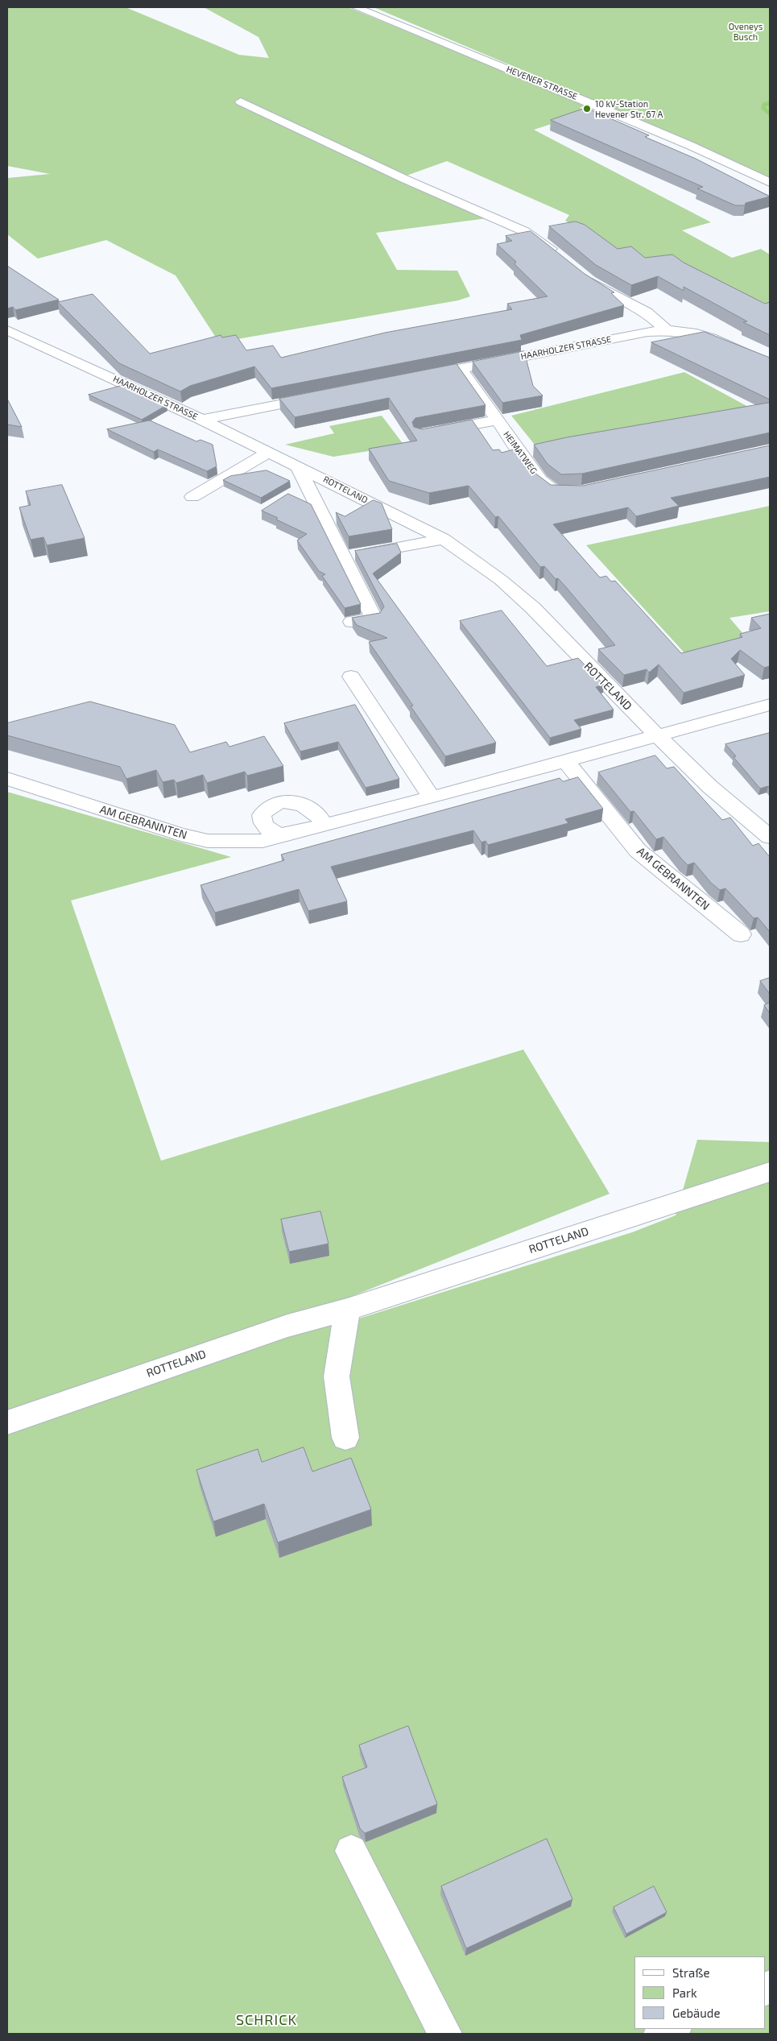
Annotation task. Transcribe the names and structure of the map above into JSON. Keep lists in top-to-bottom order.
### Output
{
  "streets": {
    "street": [
      "HEVENER STRASSE",
      "HAARHOLZER STRASSE",
      "HEIMATWEG",
      "ROTTELAND",
      "AM GEBRANNTEN"
    ]
  },
  "crossings": [
    ["HAARHOLZER STRASSE", "HEIMATWEG"],
    ["HAARHOLZER STRASSE", "ROTTELAND"],
    ["ROTTELAND", "AM GEBRANNTEN"]
  ],
  "districts": ["SCHRICK"],
  "parks": ["Oveneys Busch"],
  "places": ["10 kV-Station Hevener Str. 67 A"],
  "legend": ["Straße", "Park", "Gebäude"]
}
